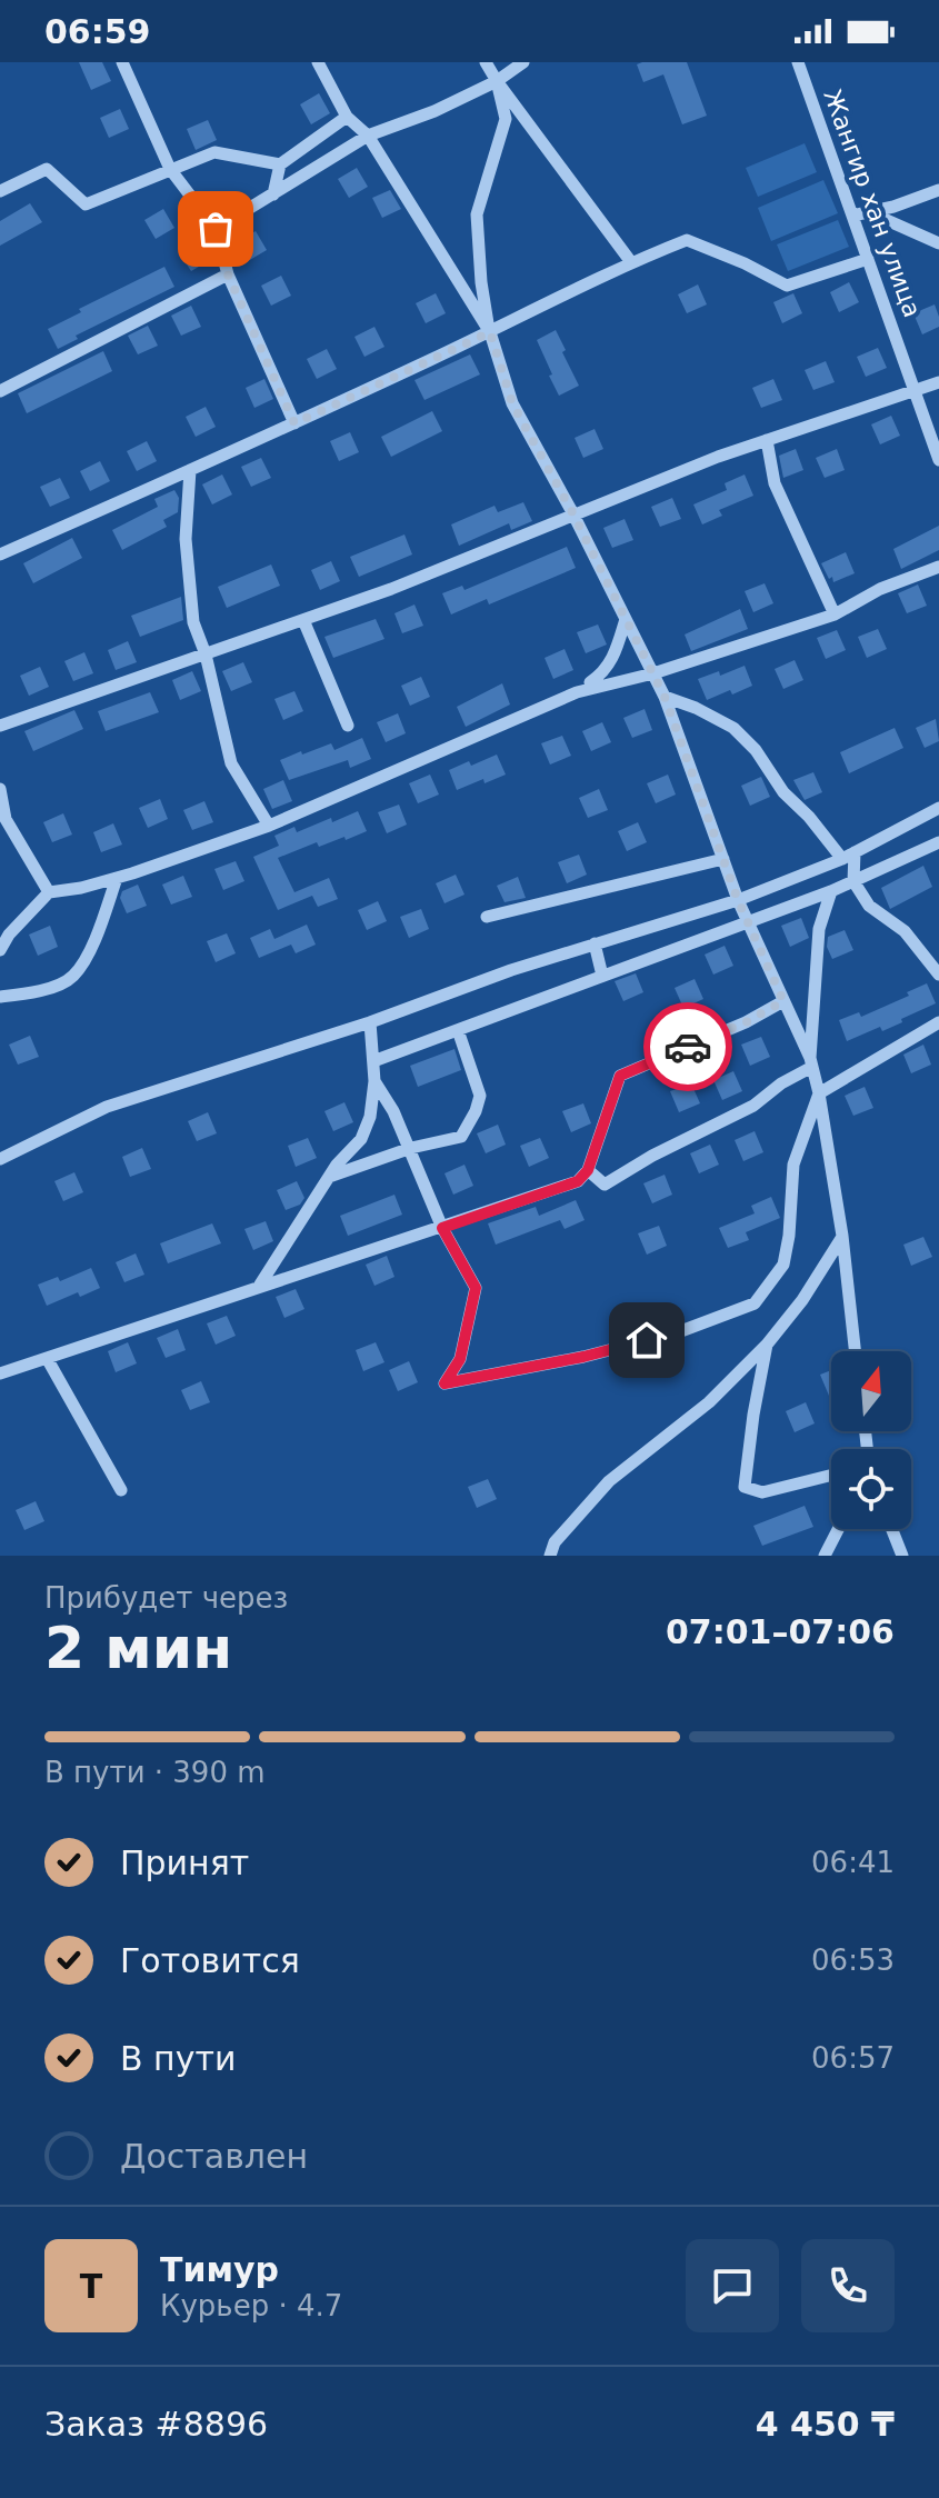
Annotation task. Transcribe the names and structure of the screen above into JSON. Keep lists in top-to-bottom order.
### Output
{
  "streets": {
    "street": ["Жангир хан улица"]
  },
  "north": "top",
  "page": {
    "status": "06:59",
    "heading": ["2 мин", "Прибудет через", "07:01–07:06"],
    "panel": [
      "Тимур",
      "Курьер · 4.7",
      "Заказ #8896",
      "4 450 ₸"
    ],
    "bar": "В пути · 390 m",
    "list": [
      ["Принят", "06:41"],
      ["Готовится", "06:53"],
      ["В пути", "06:57"],
      "Доставлен"
    ],
    "round": "Т"
  }
}
